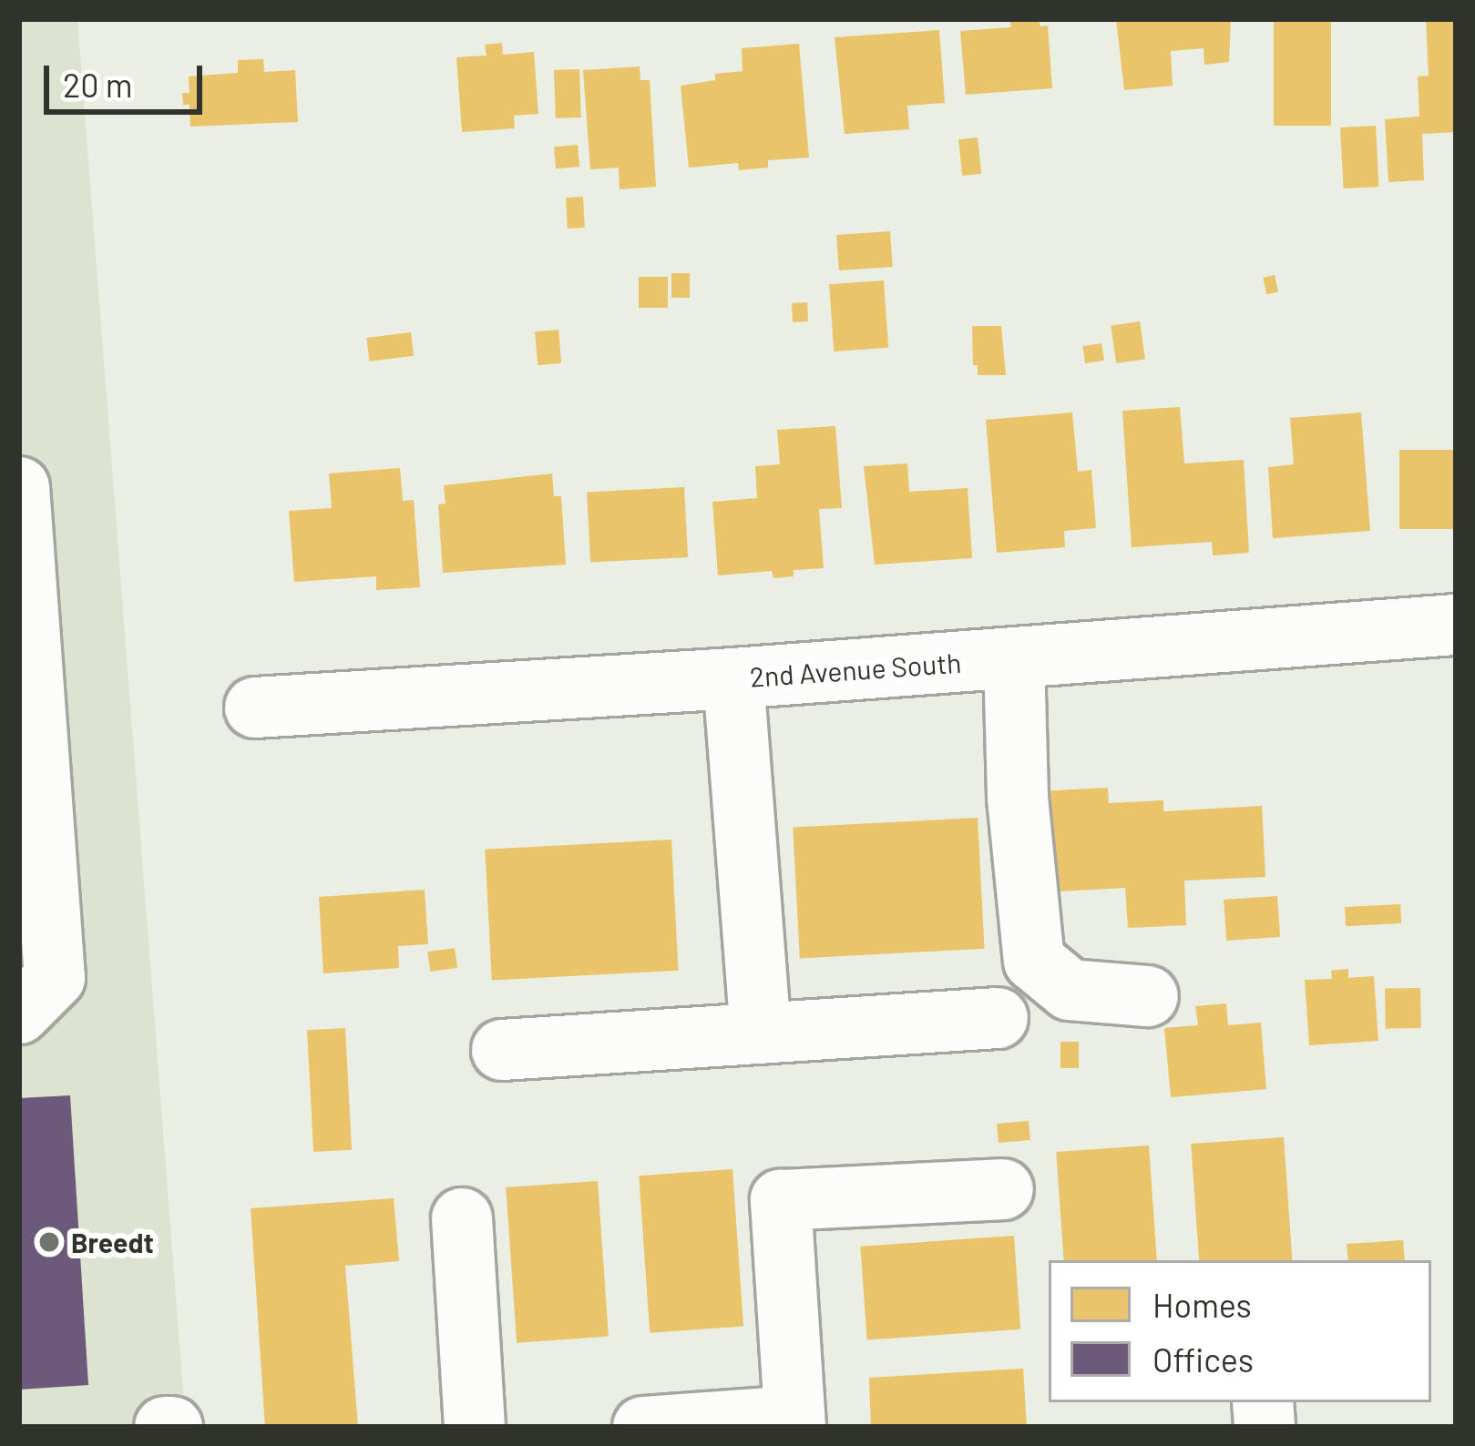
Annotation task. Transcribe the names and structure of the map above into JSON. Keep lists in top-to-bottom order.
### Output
{
  "streets": {
    "street": ["2nd Avenue South"]
  },
  "places": ["Breedt"],
  "legend": ["Homes", "Offices"],
  "scale_bar": "20 m"
}
